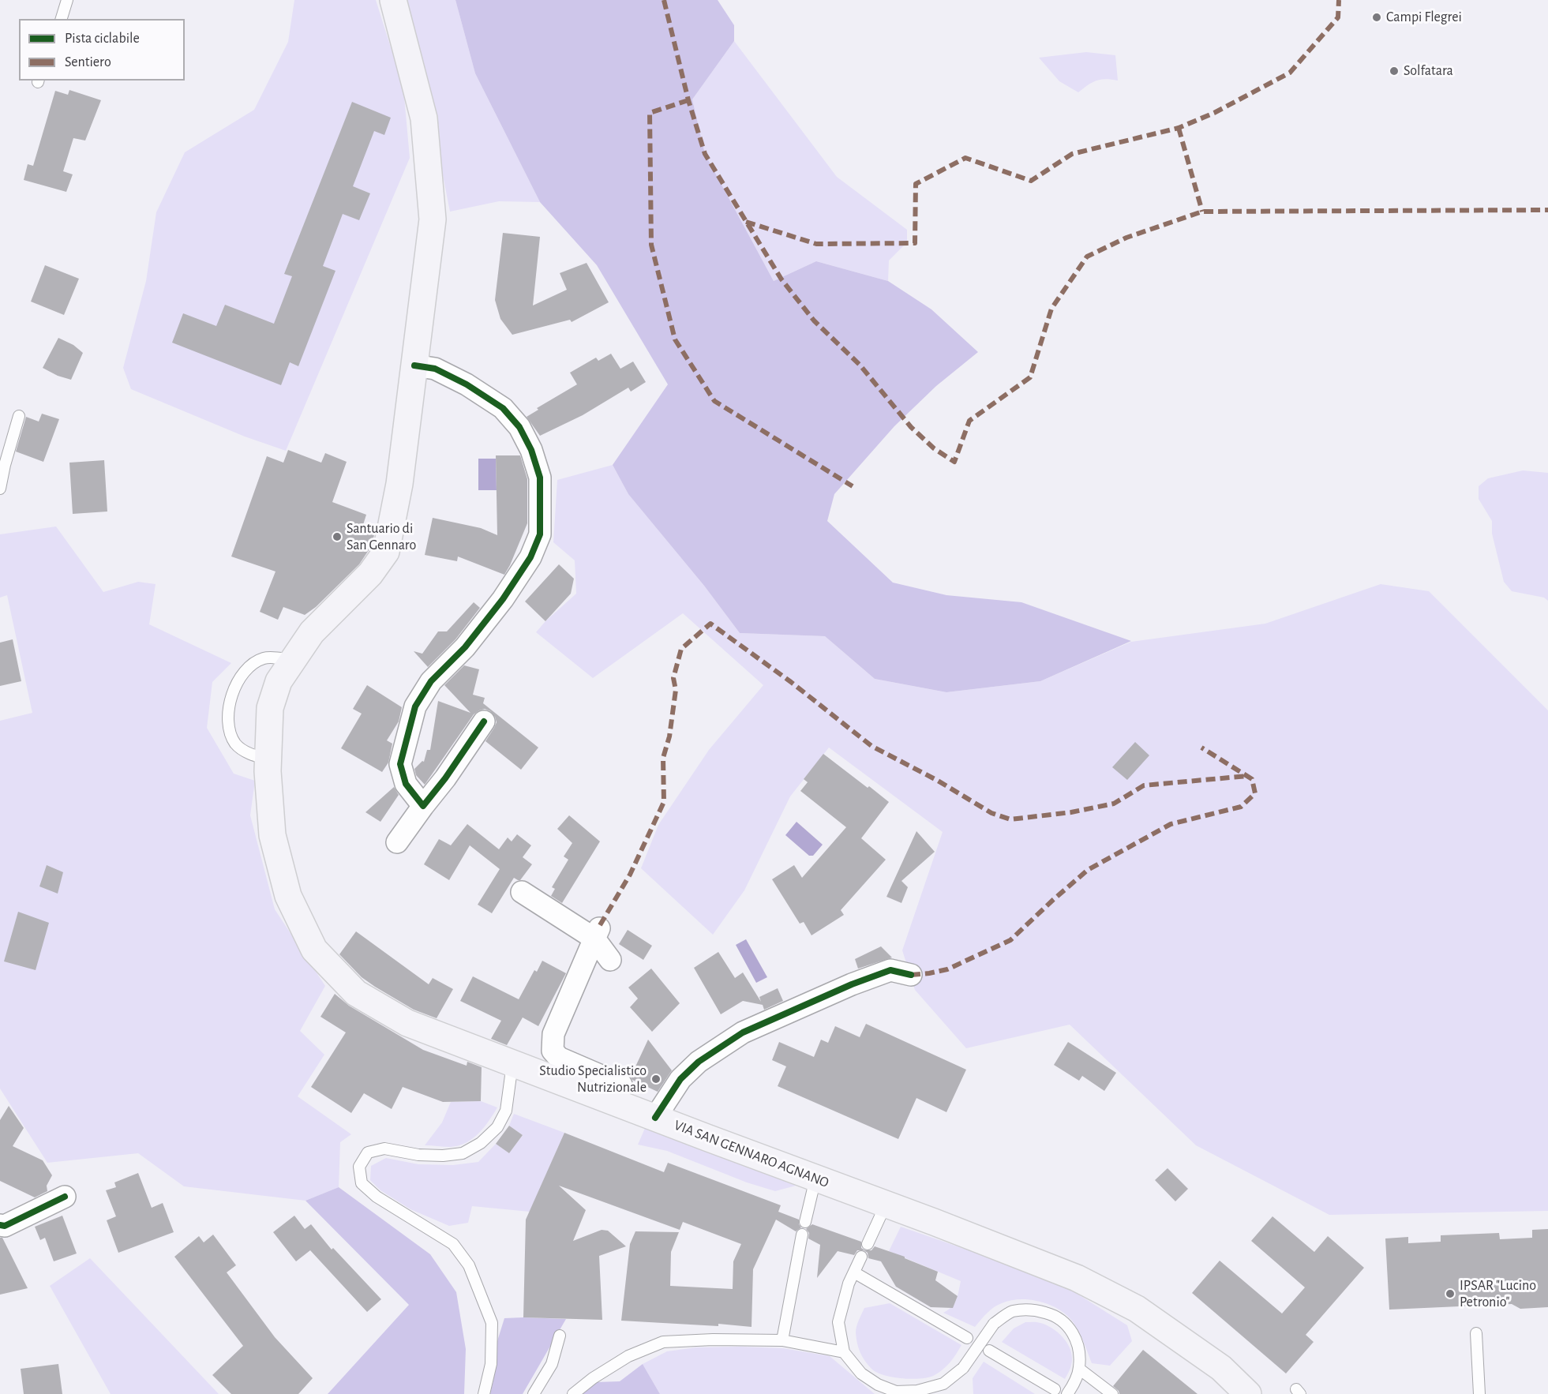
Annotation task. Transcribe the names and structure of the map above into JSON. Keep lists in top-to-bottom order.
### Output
{
  "streets": {
    "main road": ["VIA SAN GENNARO AGNANO"]
  },
  "places": [
    "Campi Flegrei",
    "Solfatara",
    "Santuario di San Gennaro",
    "Studio Specialistico Nutrizionale",
    "IPSAR \"Lucino Petronio\""
  ],
  "legend": ["Pista ciclabile", "Sentiero"]
}
